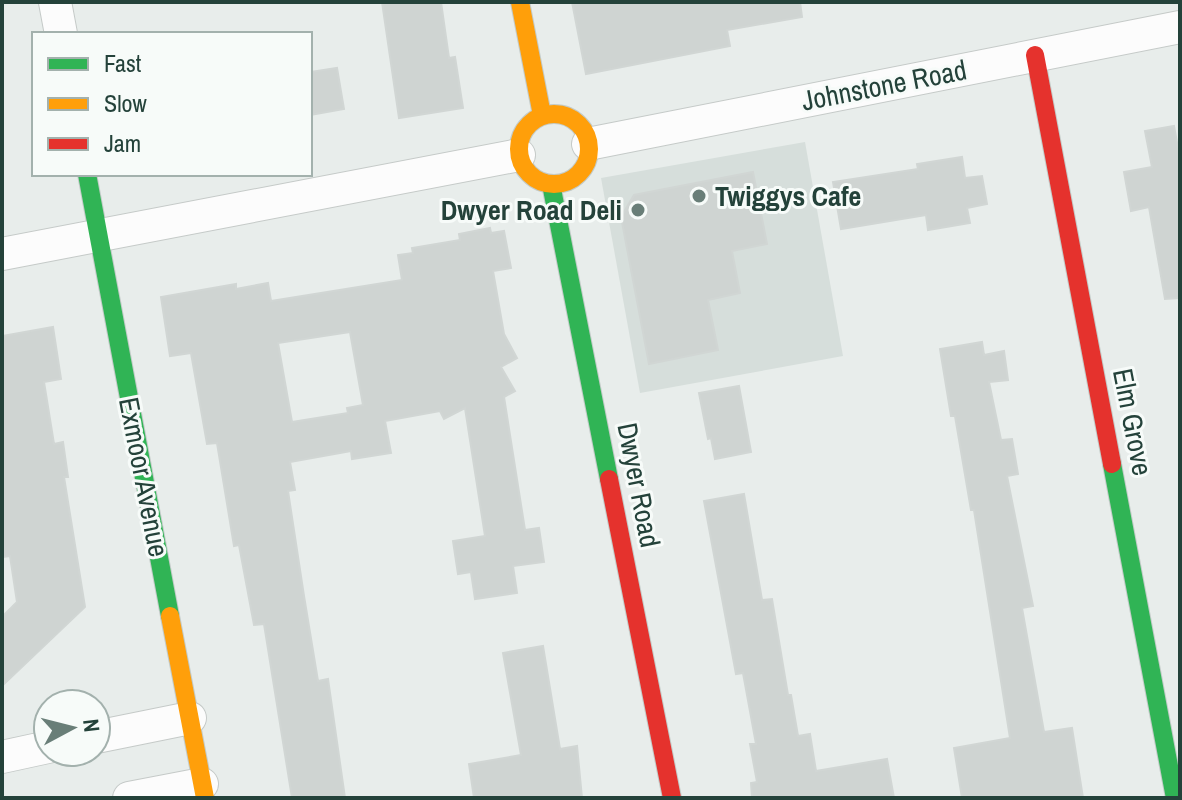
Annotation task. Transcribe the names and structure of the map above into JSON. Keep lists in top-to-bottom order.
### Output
{
  "streets": {
    "street": [
      "Johnstone Road",
      "Elm Grove",
      "Exmoor Avenue",
      "Dwyer Road"
    ]
  },
  "crossings": [
    ["Johnstone Road", "Elm Grove"],
    ["Johnstone Road", "Dwyer Road"]
  ],
  "places": ["Twiggys Cafe", "Dwyer Road Deli"],
  "legend": ["Fast", "Slow", "Jam"],
  "north": "right"
}
